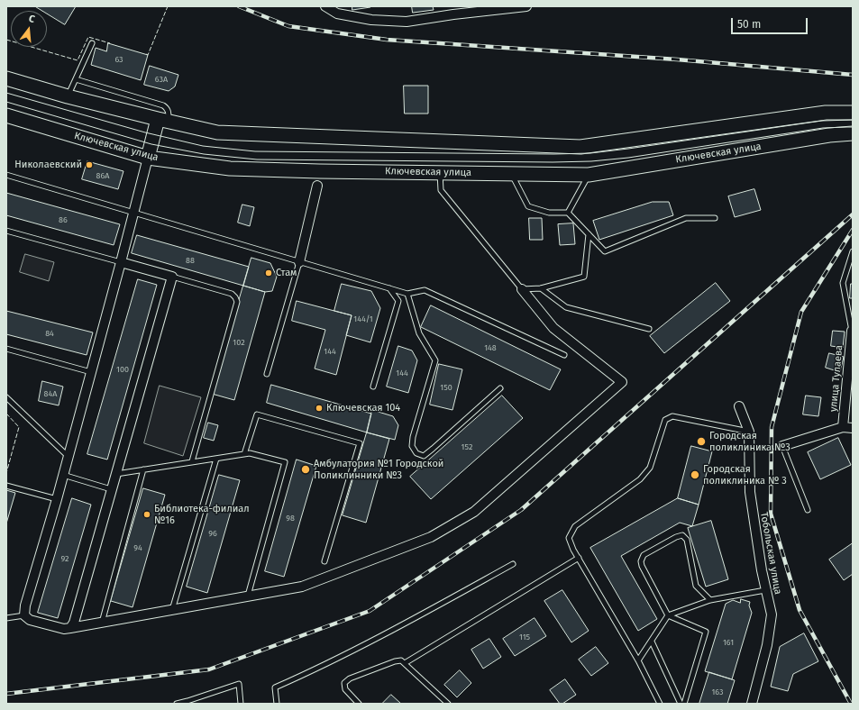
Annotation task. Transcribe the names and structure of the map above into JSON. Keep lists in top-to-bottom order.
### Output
{
  "streets": {
    "main road": ["Ключевская улица"],
    "street": ["улица Тулаева", "Тобольская улица"]
  },
  "places": [
    "Николаевский",
    "Стам",
    "Ключевская 104",
    "Городская поликлиника №3",
    "Амбулатория №1 Городской Поликлинники №3",
    "Городская поликлиника № 3",
    "Библиотека-филиал №16"
  ],
  "house_numbers": [
    "63",
    "63А",
    "86А",
    "86",
    "88",
    "144/1",
    "84",
    "102",
    "148",
    "144",
    "100",
    "144",
    "150",
    "84А",
    "152",
    "98",
    "96",
    "94",
    "92",
    "115",
    "161",
    "163"
  ],
  "scale_bar": "50 m",
  "north": "top"
}
